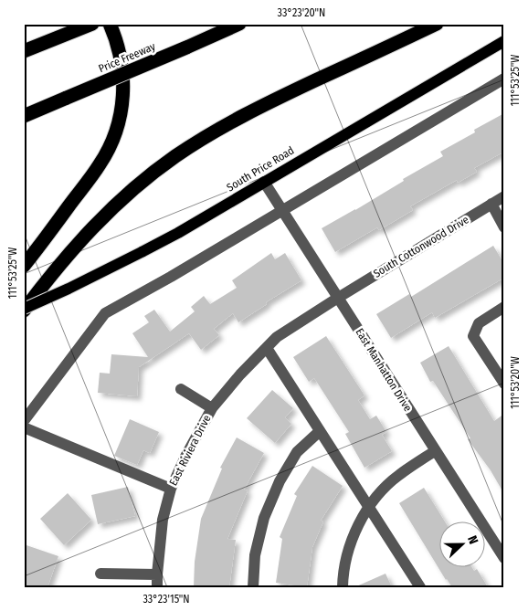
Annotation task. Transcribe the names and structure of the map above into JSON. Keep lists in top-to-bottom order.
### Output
{
  "streets": {
    "highway": ["Price Freeway"],
    "main road": ["South Price Road"],
    "street": ["South Cottonwood Drive", "East Manhatton Drive", "East Riviera Drive"]
  },
  "crossings": [
    ["South Price Road", "East Manhatton Drive"],
    ["South Cottonwood Drive", "East Manhatton Drive"],
    ["South Cottonwood Drive", "East Riviera Drive"],
    ["East Manhatton Drive", "East Riviera Drive"]
  ],
  "north": "right",
  "coordinates": [
    "33°23'20\"N",
    "111°53'25\"W",
    "111°53'20\"W",
    "33°23'15\"N"
  ]
}
